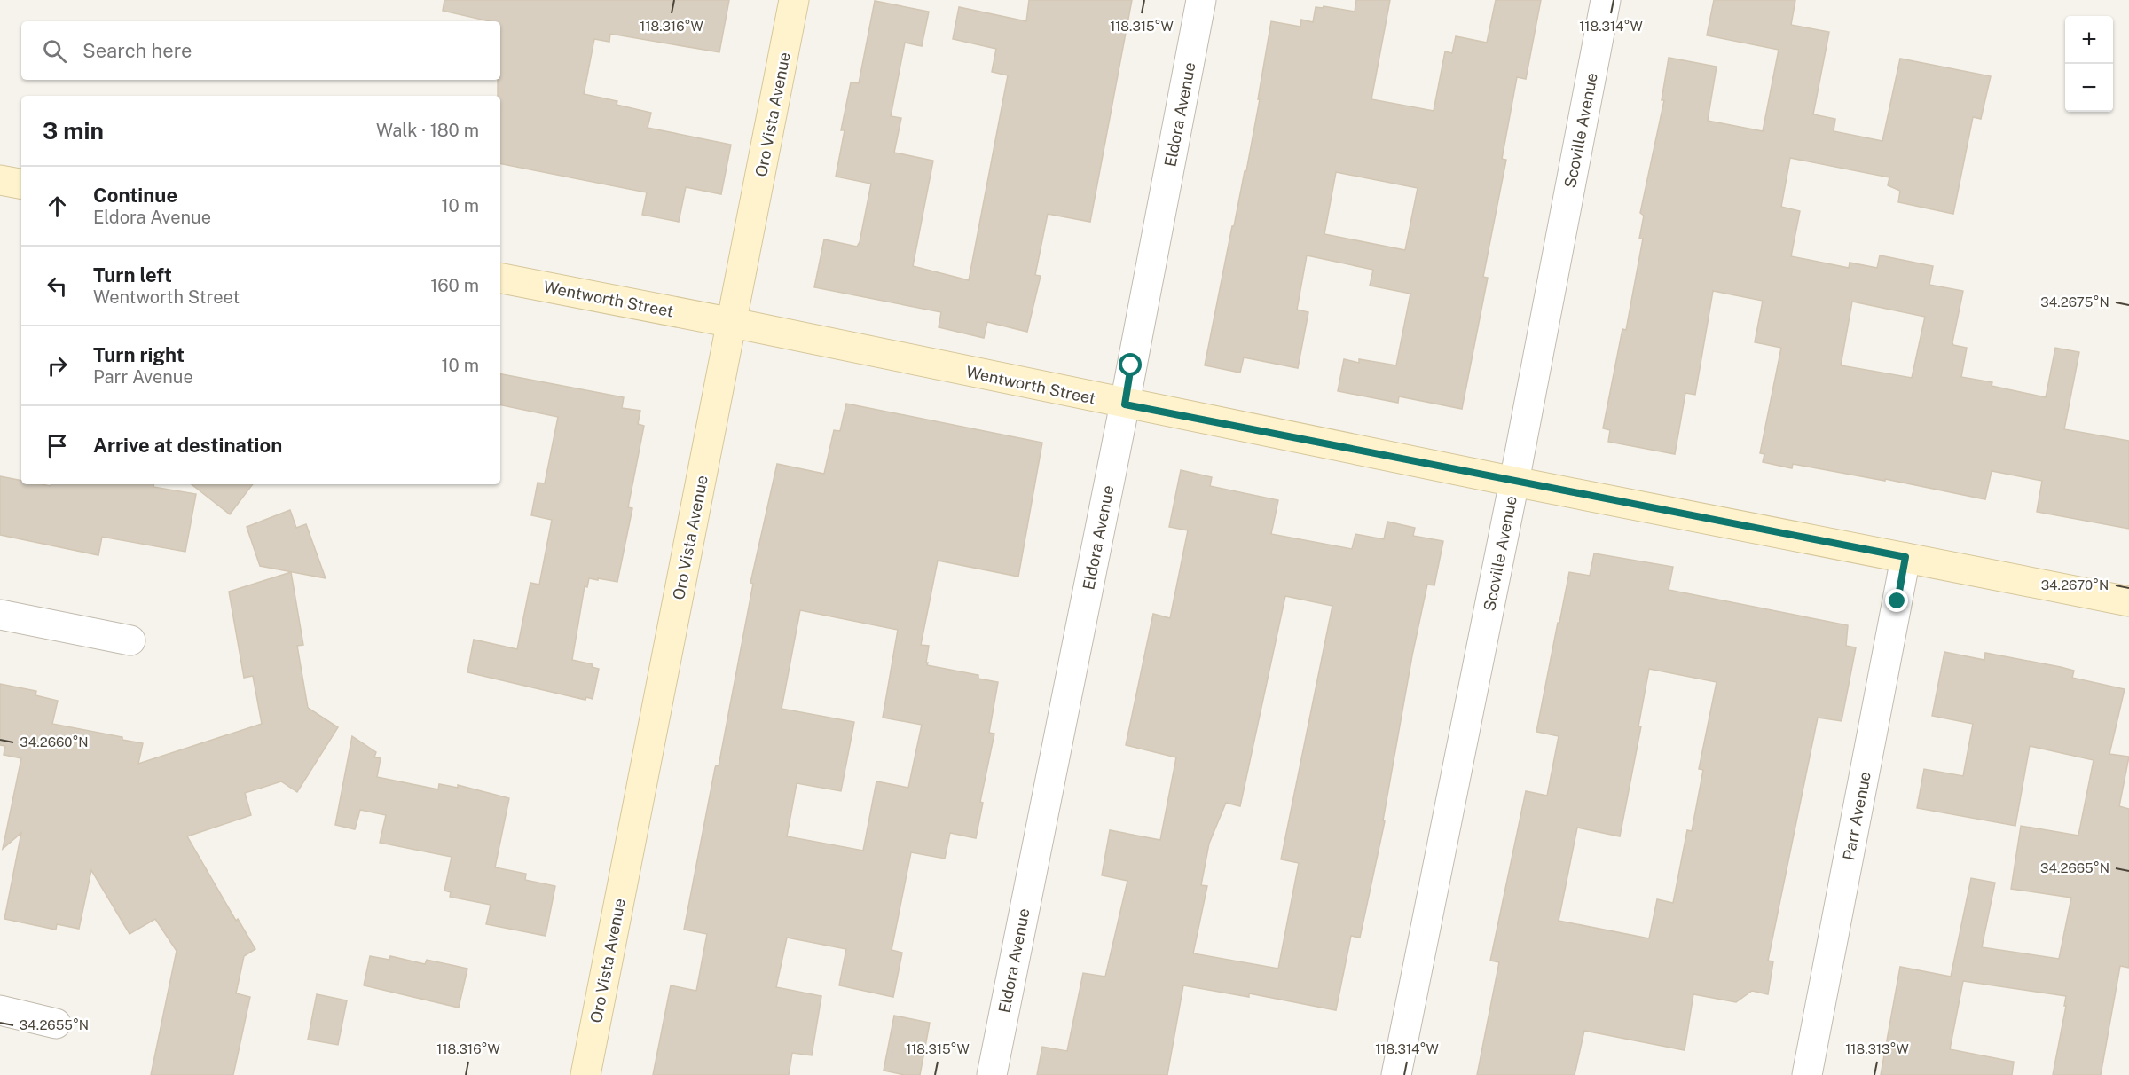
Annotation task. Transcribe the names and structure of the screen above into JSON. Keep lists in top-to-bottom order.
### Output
{
  "streets": {
    "street": [
      "Oro Vista Avenue",
      "Eldora Avenue",
      "Scoville Avenue",
      "Wentworth Street",
      "Parr Avenue"
    ]
  },
  "crossings": [
    ["Oro Vista Avenue", "Wentworth Street"],
    ["Eldora Avenue", "Wentworth Street"],
    ["Scoville Avenue", "Wentworth Street"],
    ["Wentworth Street", "Parr Avenue"]
  ],
  "page": {
    "map_buttons": ["+", "−"],
    "search": "Search here",
    "heading": ["3 min", "Walk · 180 m"],
    "list": [
      ["Continue", "Eldora Avenue", "10 m"],
      ["Turn left", "Wentworth Street", "160 m"],
      ["Turn right", "Parr Avenue", "10 m"],
      "Arrive at destination"
    ]
  },
  "coordinates": [
    "118.316°W",
    "118.315°W",
    "118.314°W",
    "34.2675°N",
    "34.2670°N",
    "34.2660°N",
    "34.2665°N",
    "34.2655°N",
    "118.313°W"
  ]
}
